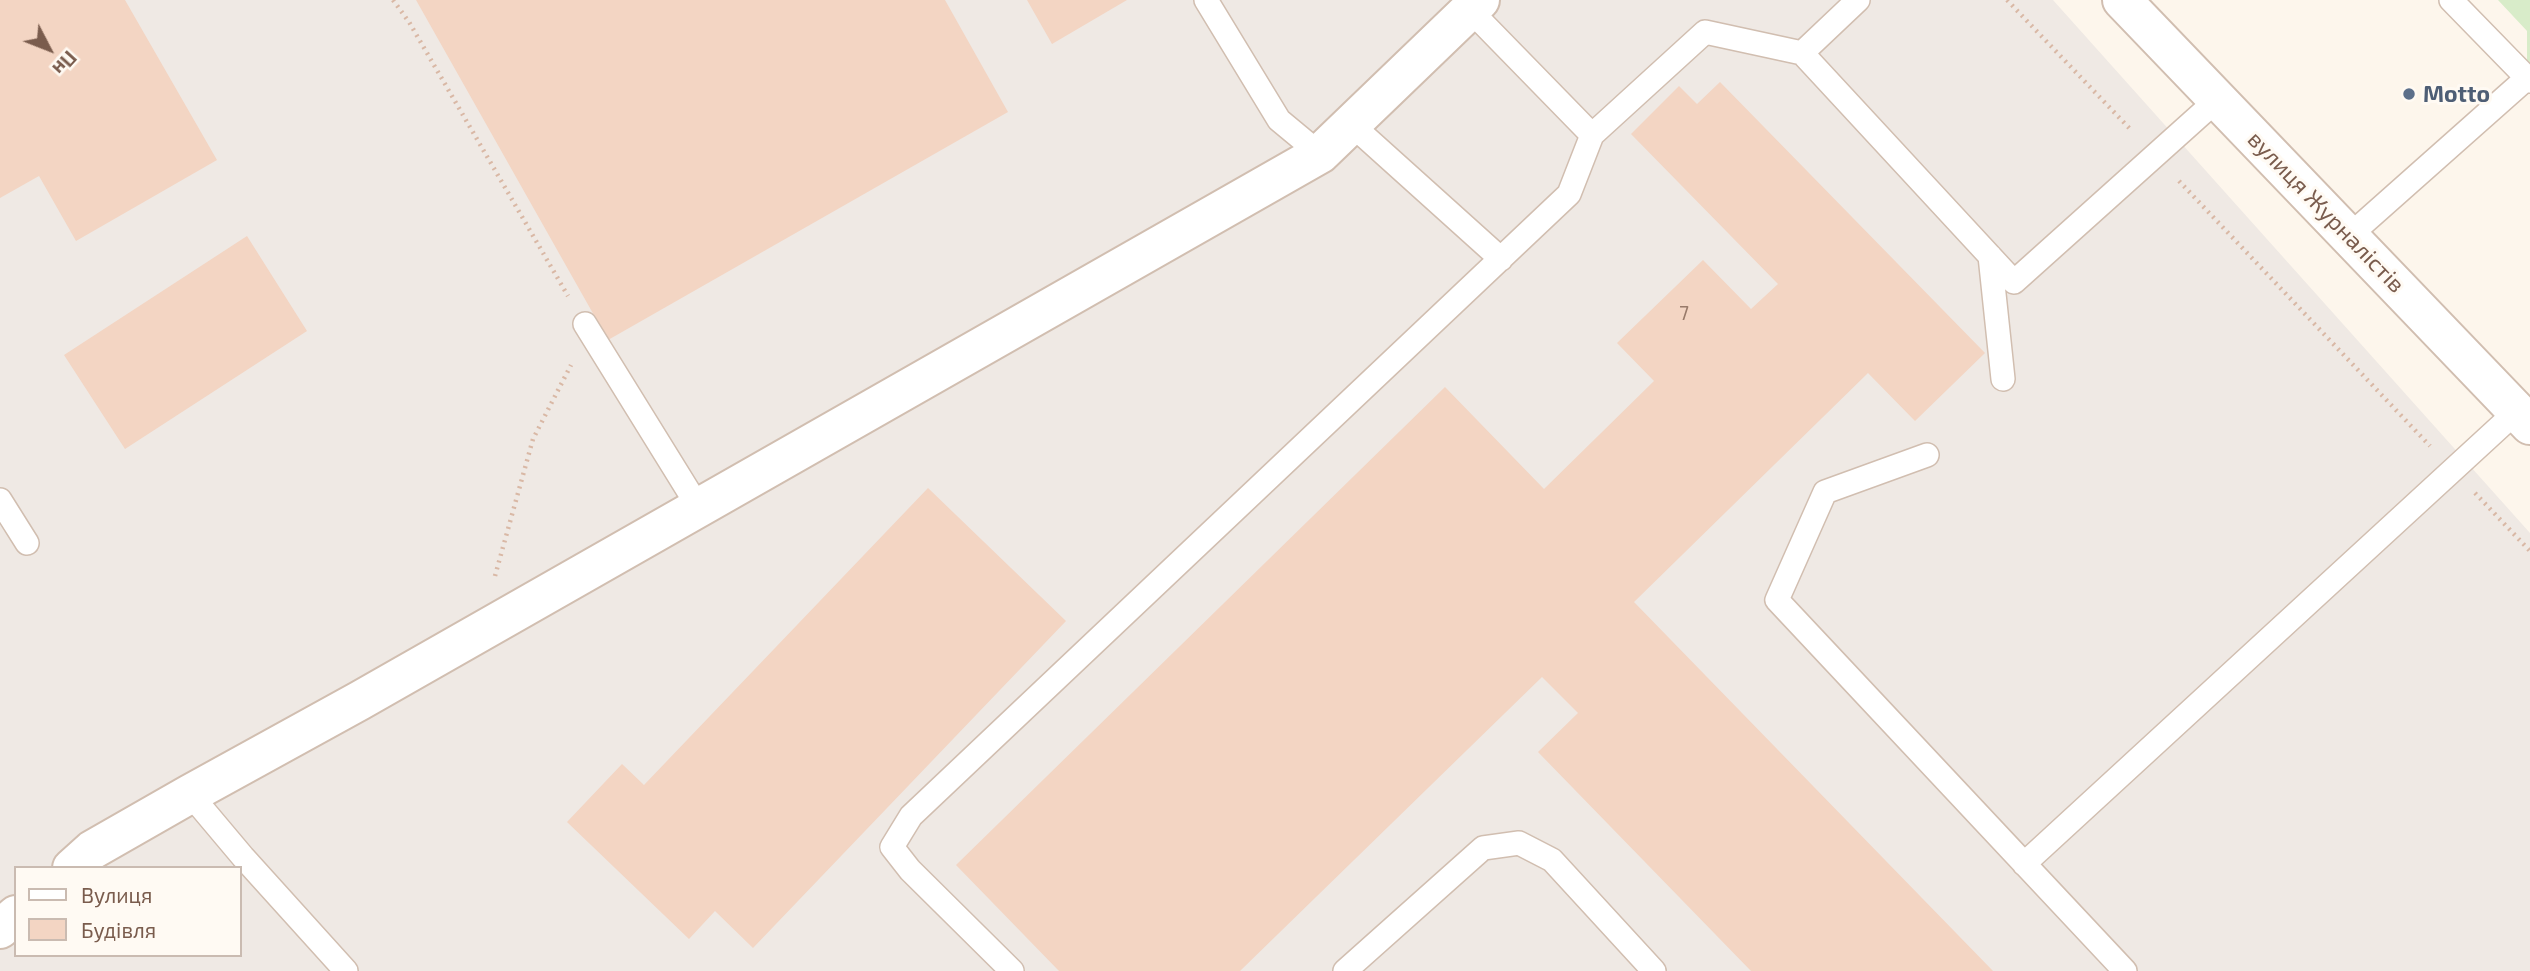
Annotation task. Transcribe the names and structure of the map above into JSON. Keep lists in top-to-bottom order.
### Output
{
  "streets": {
    "street": ["вулиця Журналістів"]
  },
  "places": ["Motto"],
  "house_numbers": ["7"],
  "legend": ["Вулиця", "Будівля"],
  "north": "bottom right"
}
